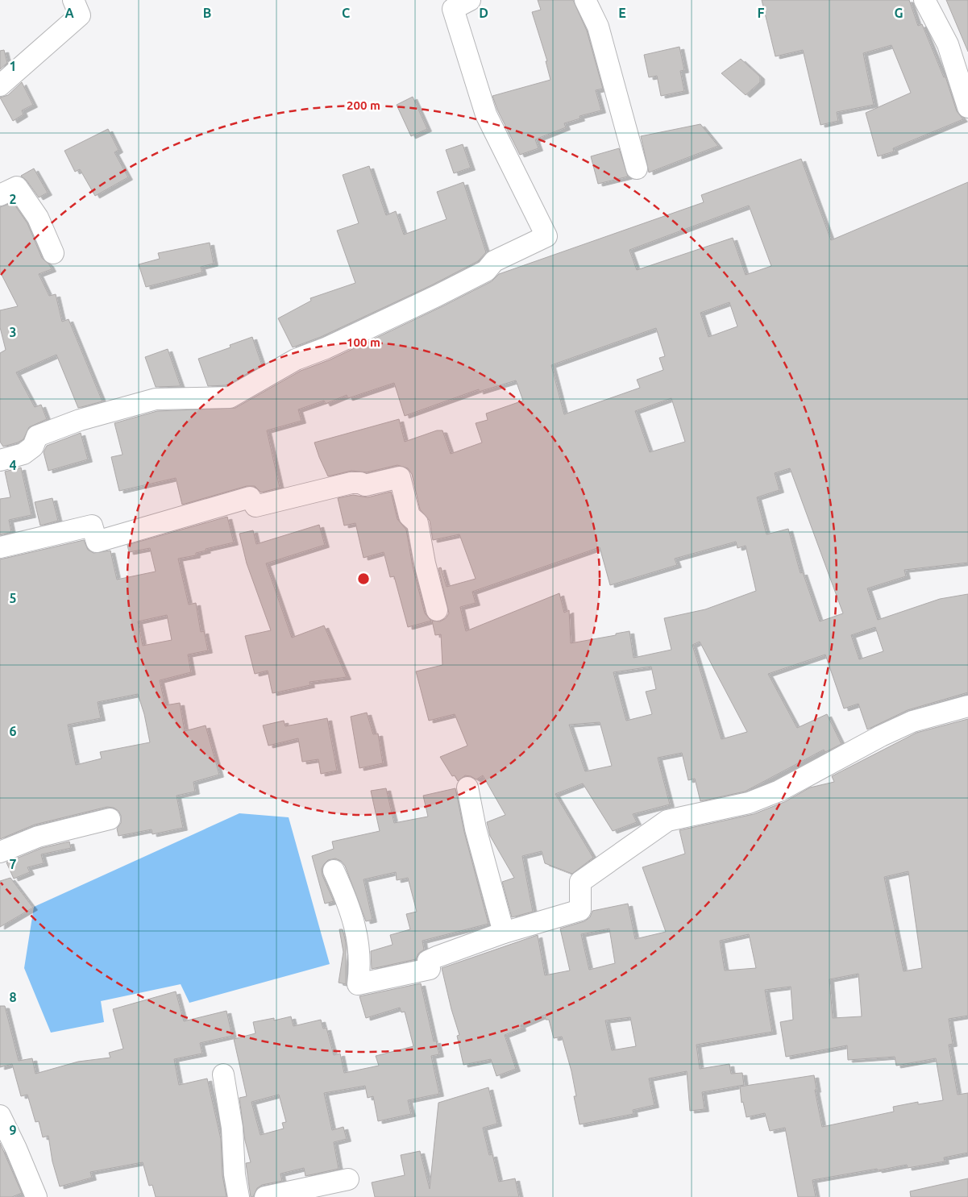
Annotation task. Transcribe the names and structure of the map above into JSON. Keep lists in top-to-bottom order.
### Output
{
  "grid": {
    "columns": [
      "A",
      "B",
      "C",
      "D",
      "E",
      "F",
      "G"
    ],
    "rows": [
      "1",
      "2",
      "3",
      "4",
      "5",
      "6",
      "7",
      "8",
      "9"
    ]
  },
  "rings": ["200 m", "100 m"]
}
